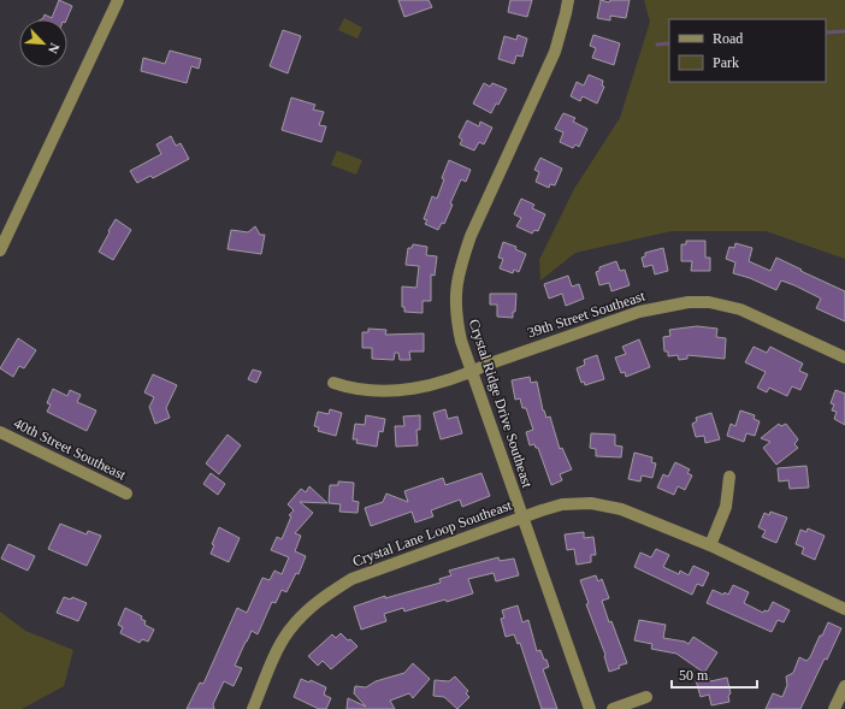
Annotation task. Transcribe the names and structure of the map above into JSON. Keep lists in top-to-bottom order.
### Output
{
  "streets": {
    "street": [
      "39th Street Southeast",
      "Crystal Ridge Drive Southeast",
      "40th Street Southeast",
      "Crystal Lane Loop Southeast"
    ]
  },
  "crossings": [
    ["39th Street Southeast", "Crystal Ridge Drive Southeast"],
    ["Crystal Ridge Drive Southeast", "Crystal Lane Loop Southeast"]
  ],
  "legend": ["Road", "Park"],
  "scale_bar": "50 m",
  "north": "bottom right"
}
